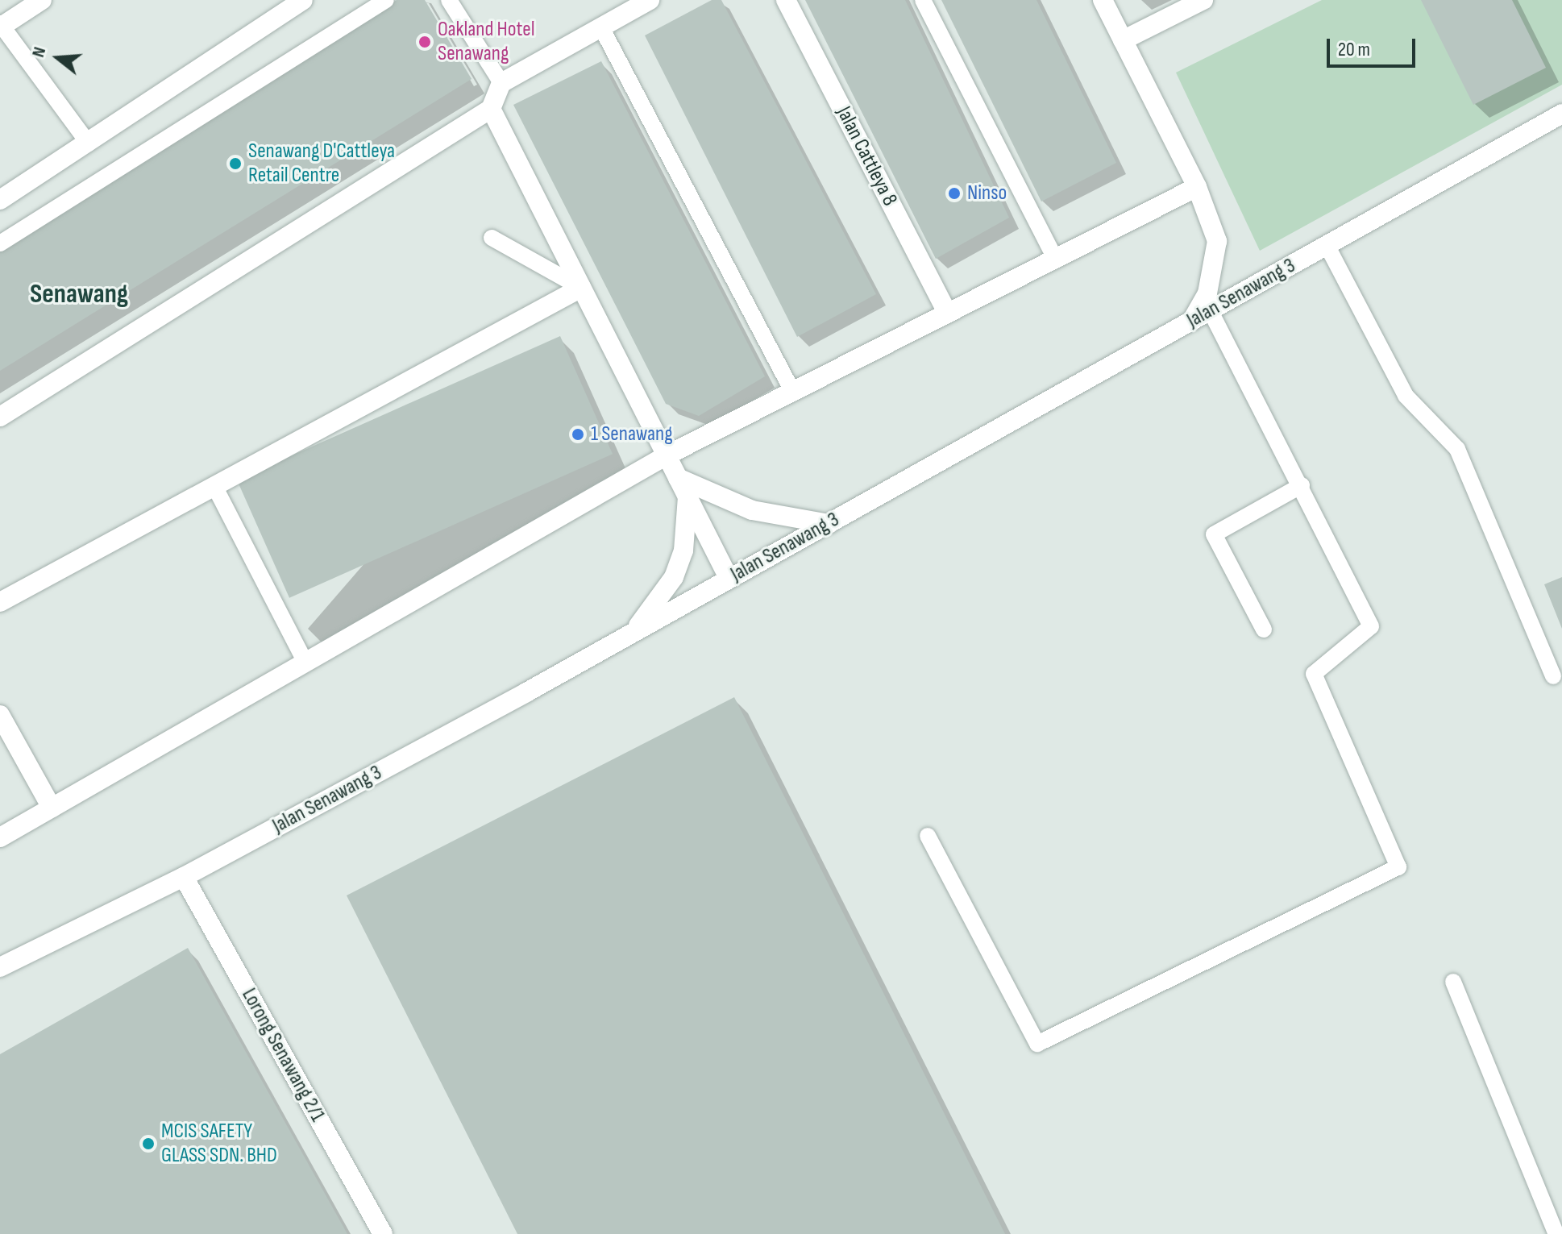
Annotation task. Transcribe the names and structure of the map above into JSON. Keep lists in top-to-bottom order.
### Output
{
  "streets": {
    "street": ["Jalan Cattleya 8", "Jalan Senawang 3", "Lorong Senawang 2/1"]
  },
  "crossings": [
    ["Jalan Senawang 3", "Lorong Senawang 2/1"]
  ],
  "districts": ["Senawang"],
  "places": [
    "Oakland Hotel Senawang",
    "Senawang D'Cattleya Retail Centre",
    "Ninso",
    "1 Senawang",
    "MCIS SAFETY GLASS SDN. BHD"
  ],
  "scale_bar": "20 m",
  "north": "left"
}
